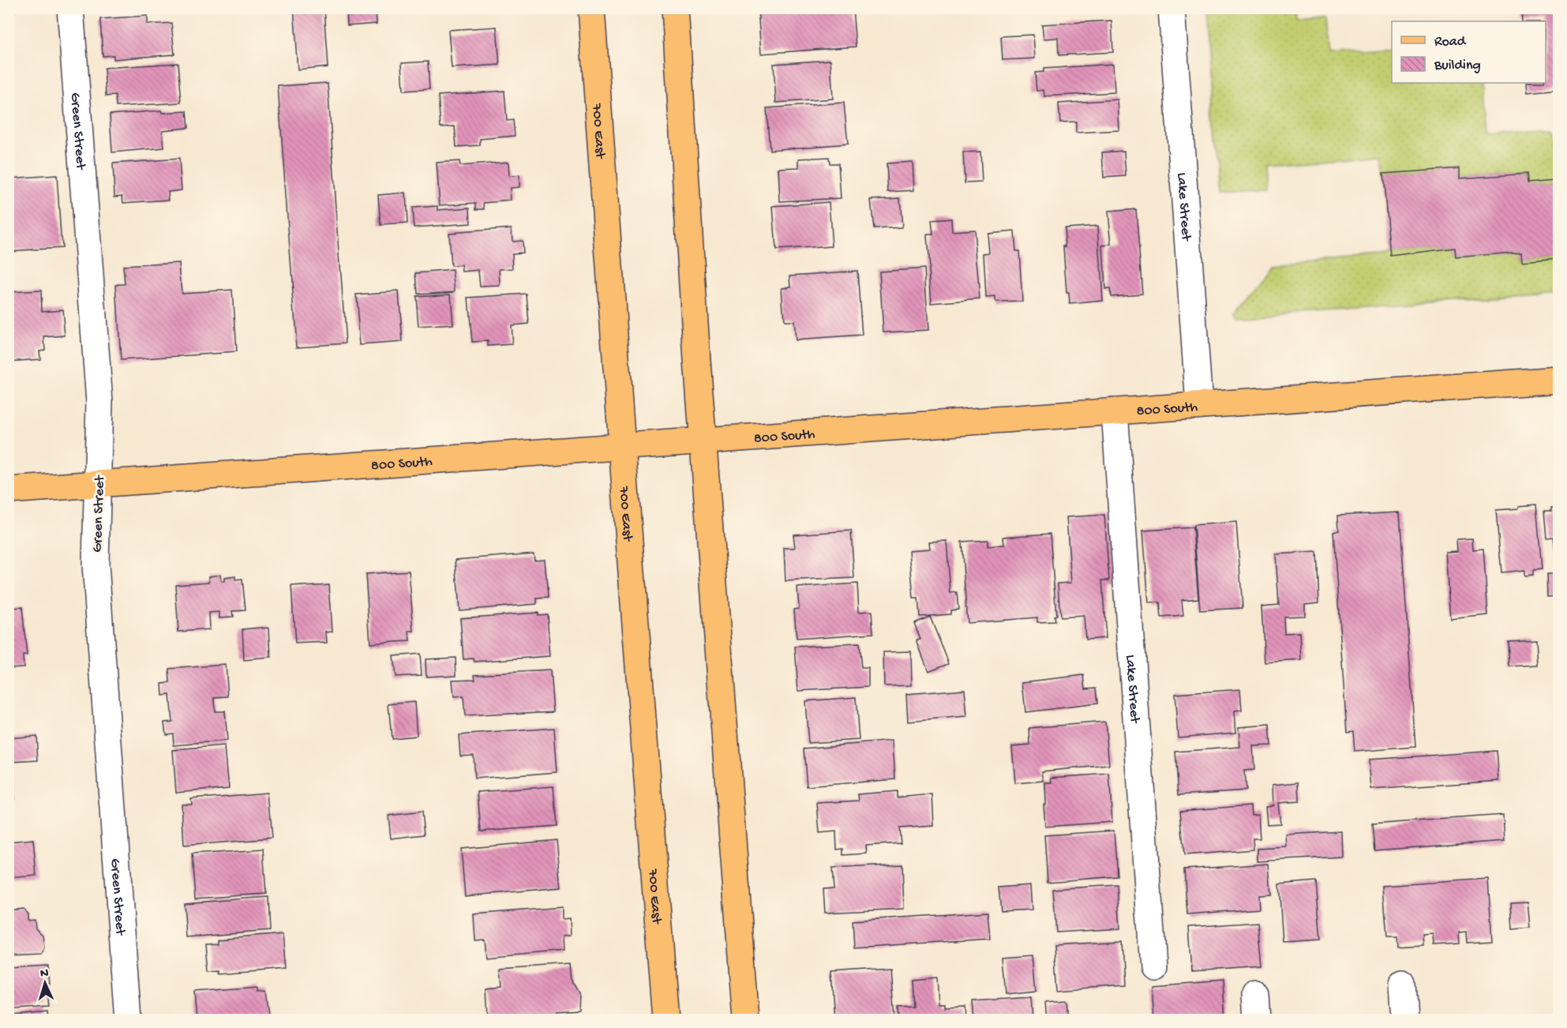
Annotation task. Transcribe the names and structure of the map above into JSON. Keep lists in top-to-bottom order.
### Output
{
  "streets": {
    "main road": ["700 East", "800 South"],
    "street": ["Green Street", "Lake Street"]
  },
  "crossings": [
    ["Green Street", "800 South"],
    ["700 East", "800 South"],
    ["Lake Street", "800 South"]
  ],
  "legend": ["Road", "Building"],
  "north": "top"
}
